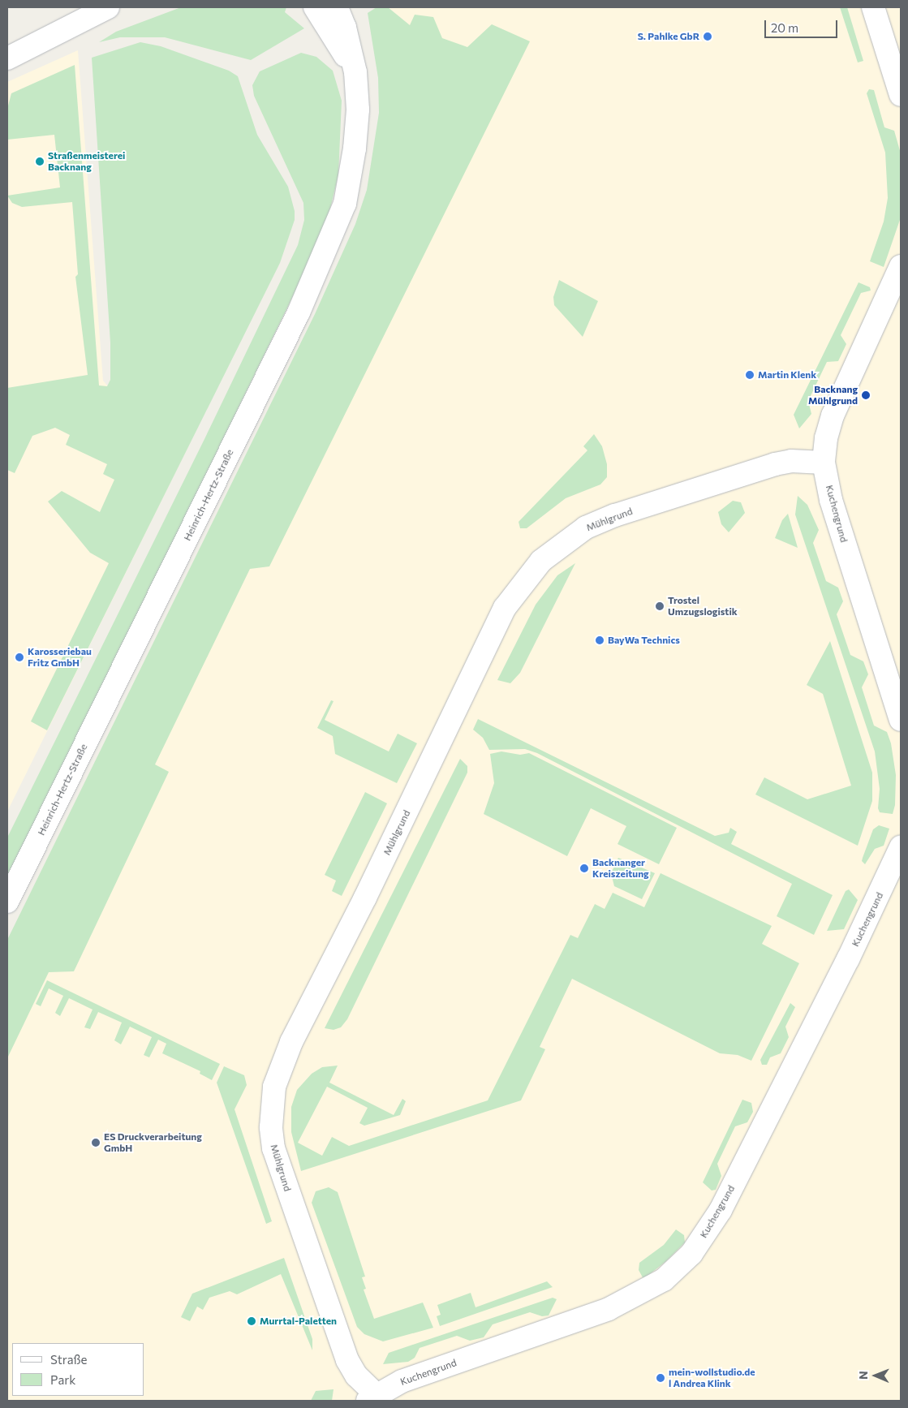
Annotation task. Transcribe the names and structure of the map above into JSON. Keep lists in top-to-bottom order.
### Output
{
  "streets": {
    "street": ["Heinrich-Hertz-Straße", "Kuchengrund", "Mühlgrund"]
  },
  "crossings": [
    ["Kuchengrund", "Mühlgrund"]
  ],
  "places": [
    "S. Pahlke GbR",
    "Straßenmeisterei Backnang",
    "Martin Klenk",
    "Backnang Mühlgrund",
    "Trostel Umzugslogistik",
    "BayWa Technics",
    "Karosseriebau Fritz GmbH",
    "Backnanger Kreiszeitung",
    "ES Druckverarbeitung GmbH",
    "Murrtal-Paletten",
    "mein-wollstudio.de l Andrea Klink"
  ],
  "legend": ["Straße", "Park"],
  "scale_bar": "20 m",
  "north": "left"
}
